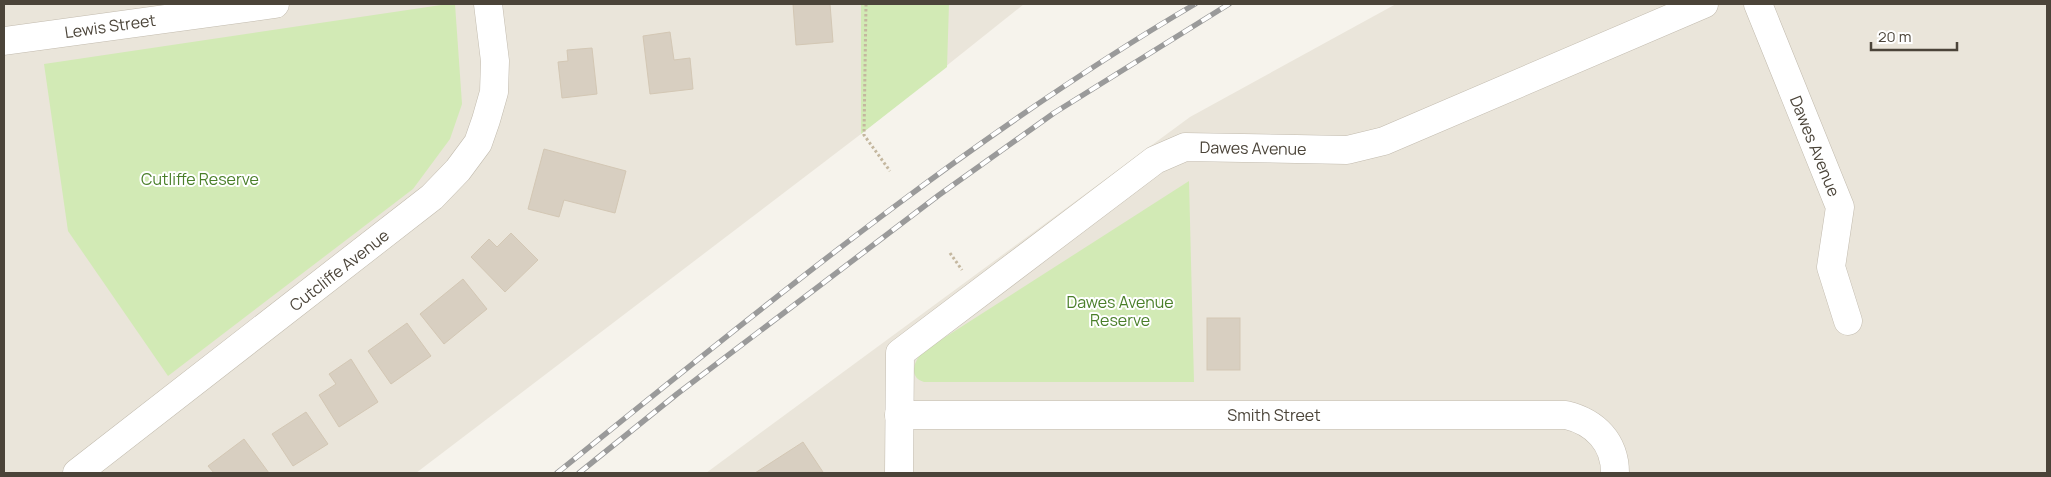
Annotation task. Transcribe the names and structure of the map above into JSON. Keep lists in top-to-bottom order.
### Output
{
  "streets": {
    "street": [
      "Lewis Street",
      "Dawes Avenue",
      "Cutcliffe Avenue",
      "Smith Street"
    ]
  },
  "crossings": [
    ["Dawes Avenue", "Smith Street"]
  ],
  "parks": ["Cutliffe Reserve", "Dawes Avenue Reserve"],
  "scale_bar": "20 m"
}
